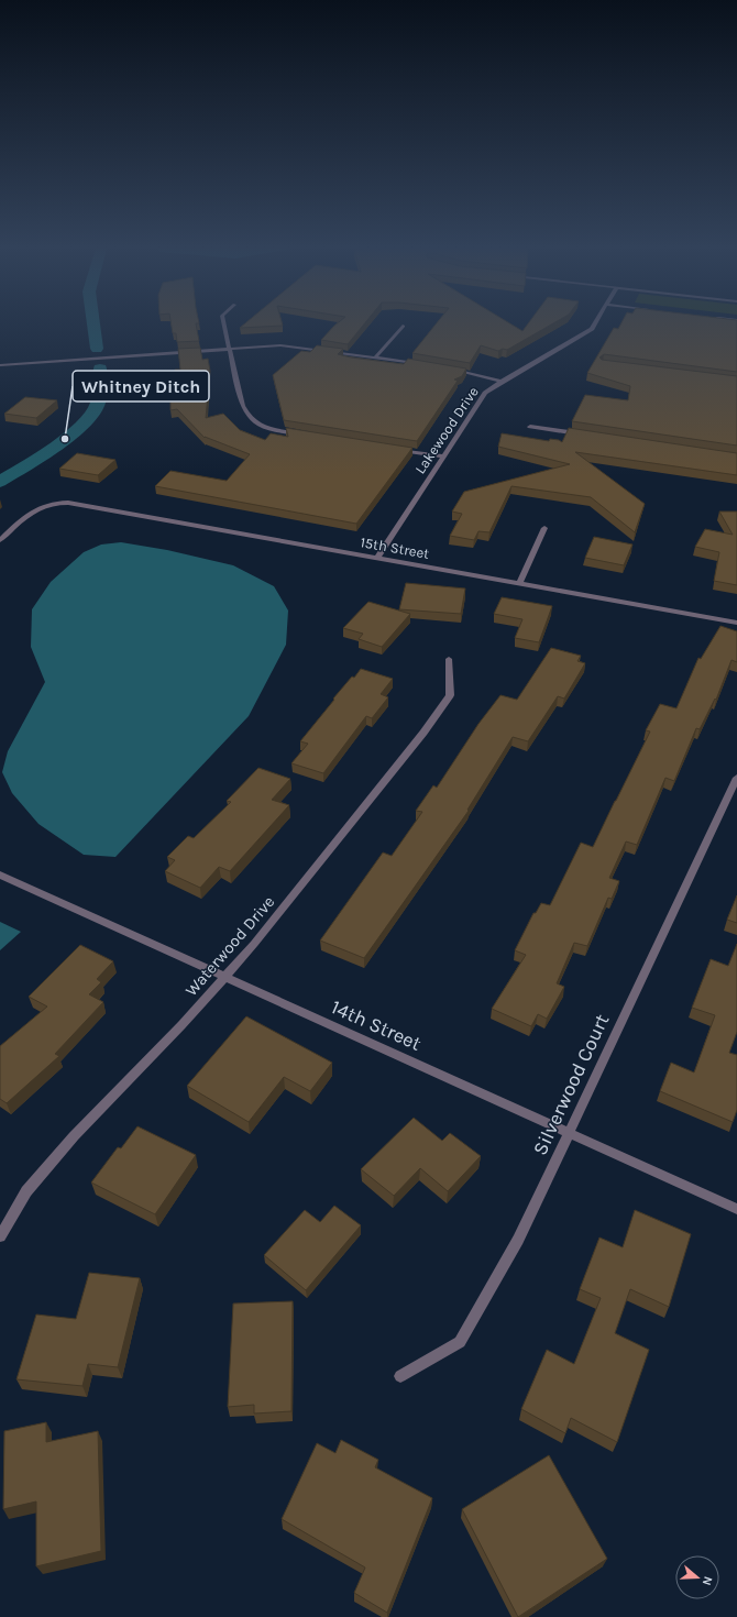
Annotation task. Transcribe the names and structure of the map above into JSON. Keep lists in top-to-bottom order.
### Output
{
  "streets": {
    "street": [
      "Lakewood Drive",
      "15th Street",
      "Waterwood Drive",
      "14th Street",
      "Silverwood Court"
    ]
  },
  "crossings": [
    ["Lakewood Drive", "15th Street"],
    ["Waterwood Drive", "14th Street"],
    ["14th Street", "Silverwood Court"]
  ],
  "places": ["Whitney Ditch"],
  "north": "right"
}
